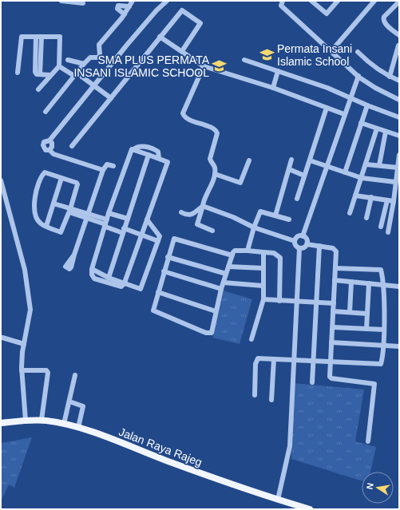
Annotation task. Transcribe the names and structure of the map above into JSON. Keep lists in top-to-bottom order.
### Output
{
  "streets": {
    "main road": ["Jalan Raya Rajeg"]
  },
  "places": {
    "school or university": ["Permata Insani Islamic School", "SMA PLUS PERMATA INSANI ISLAMIC SCHOOL"]
  },
  "north": "left"
}
